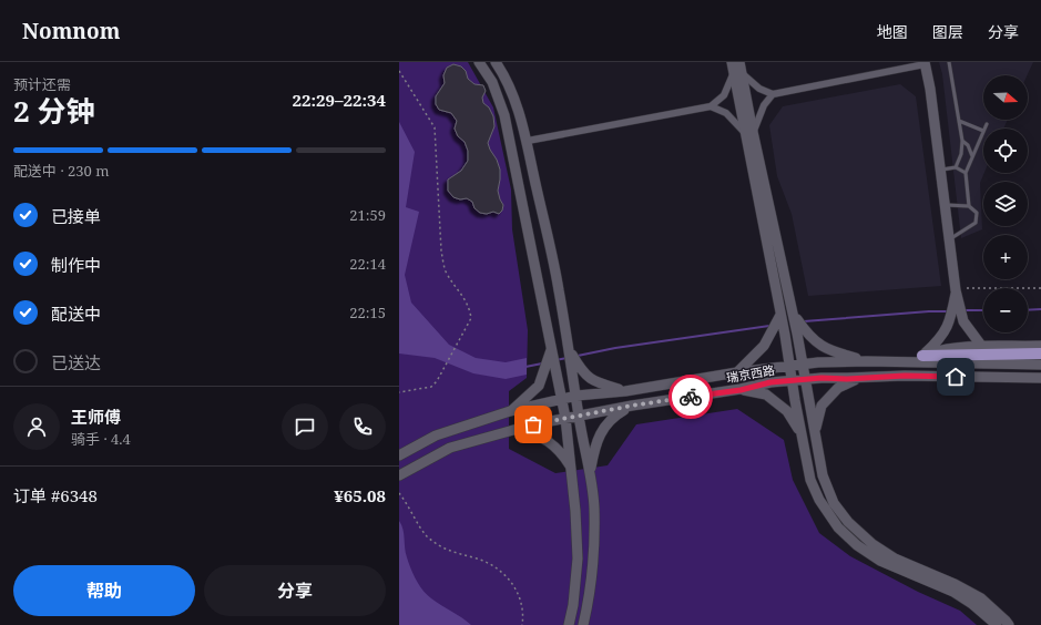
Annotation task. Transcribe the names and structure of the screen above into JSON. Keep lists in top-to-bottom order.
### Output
{
  "streets": {
    "street": ["瑞京西路"]
  },
  "north": "right",
  "page": {
    "header": "Nomnom",
    "nav": ["地图", "图层", "分享"],
    "heading": ["2 分钟", "预计还需", "22:29–22:34"],
    "panel": [
      "王师傅",
      "骑手 · 4.4",
      "订单 #6348",
      "¥65.08"
    ],
    "map_buttons": ["+", "−"],
    "bar": "配送中 · 230 m",
    "list": [
      ["已接单", "21:59"],
      ["制作中", "22:14"],
      ["配送中", "22:15"],
      "已送达"
    ],
    "buttons": ["帮助", "分享"]
  }
}
